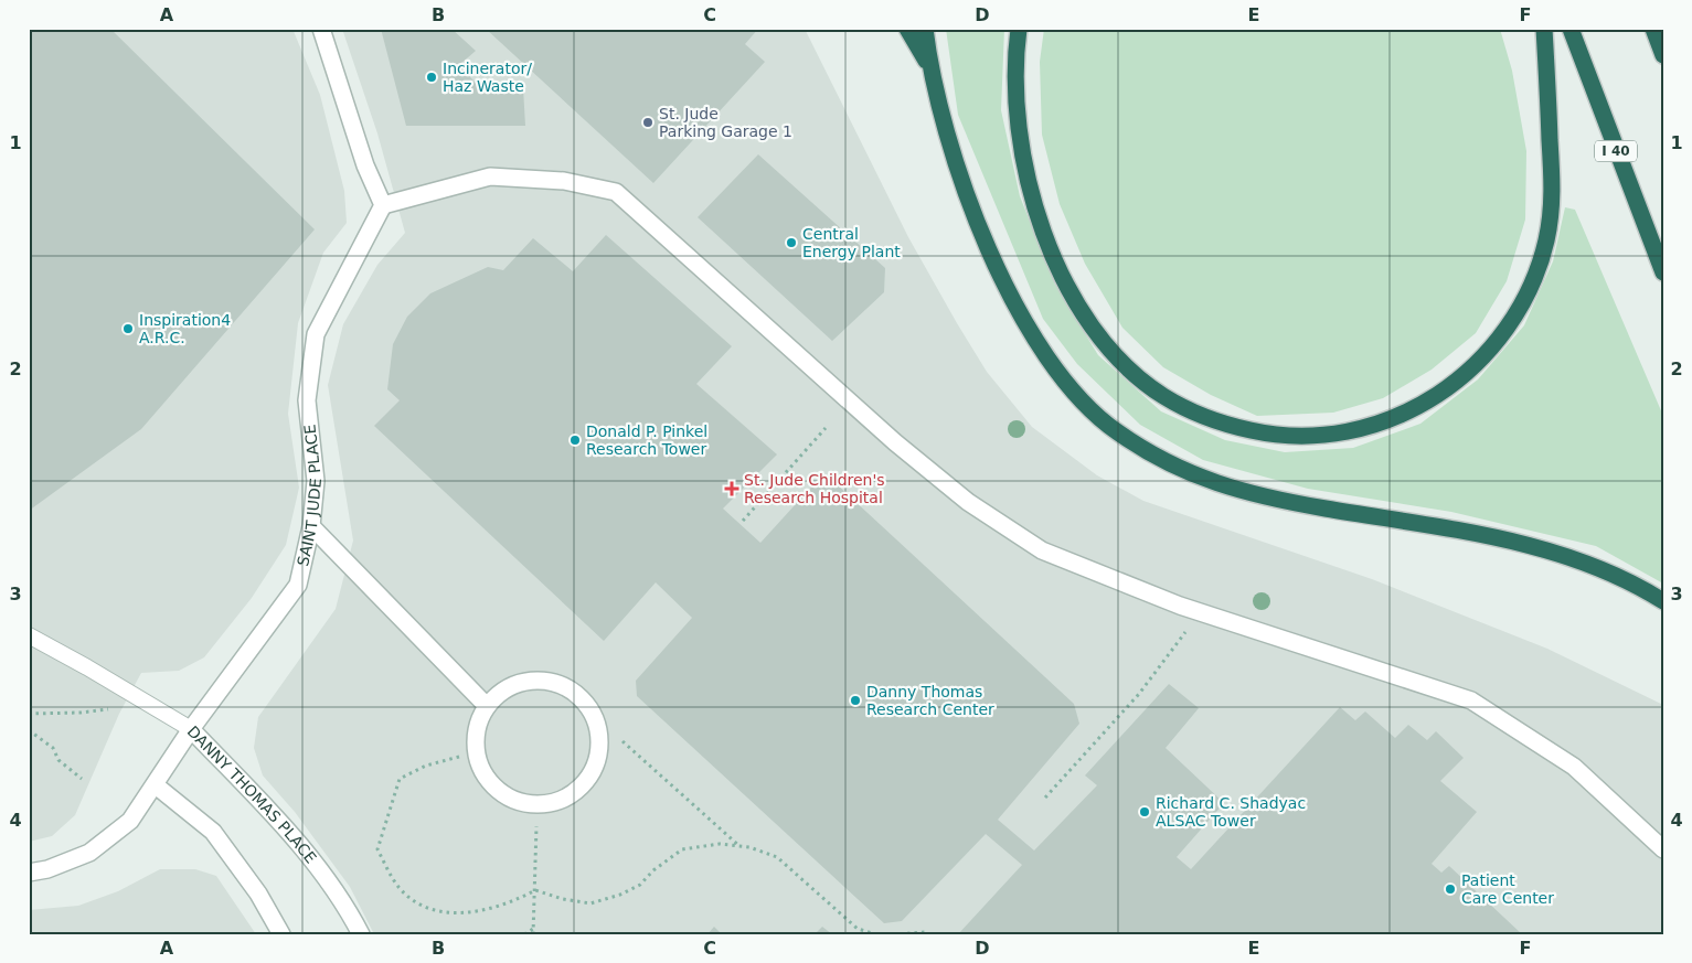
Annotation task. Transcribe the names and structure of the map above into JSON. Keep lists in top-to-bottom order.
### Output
{
  "streets": {
    "highway": ["I 40"],
    "street": ["SAINT JUDE PLACE", "DANNY THOMAS PLACE"]
  },
  "crossings": [
    ["SAINT JUDE PLACE", "DANNY THOMAS PLACE"]
  ],
  "places": {
    "other": [
      "Incinerator/ Haz Waste",
      "St. Jude Parking Garage 1",
      "Central Energy Plant",
      "Inspiration4 A.R.C.",
      "Donald P. Pinkel Research Tower",
      "Danny Thomas Research Center",
      "Richard C. Shadyac ALSAC Tower",
      "Patient Care Center"
    ],
    "health": ["St. Jude Children's Research Hospital"]
  },
  "grid": {
    "columns": [
      "A",
      "B",
      "C",
      "D",
      "E",
      "F"
    ],
    "rows": [
      "1",
      "2",
      "3",
      "4"
    ]
  }
}
